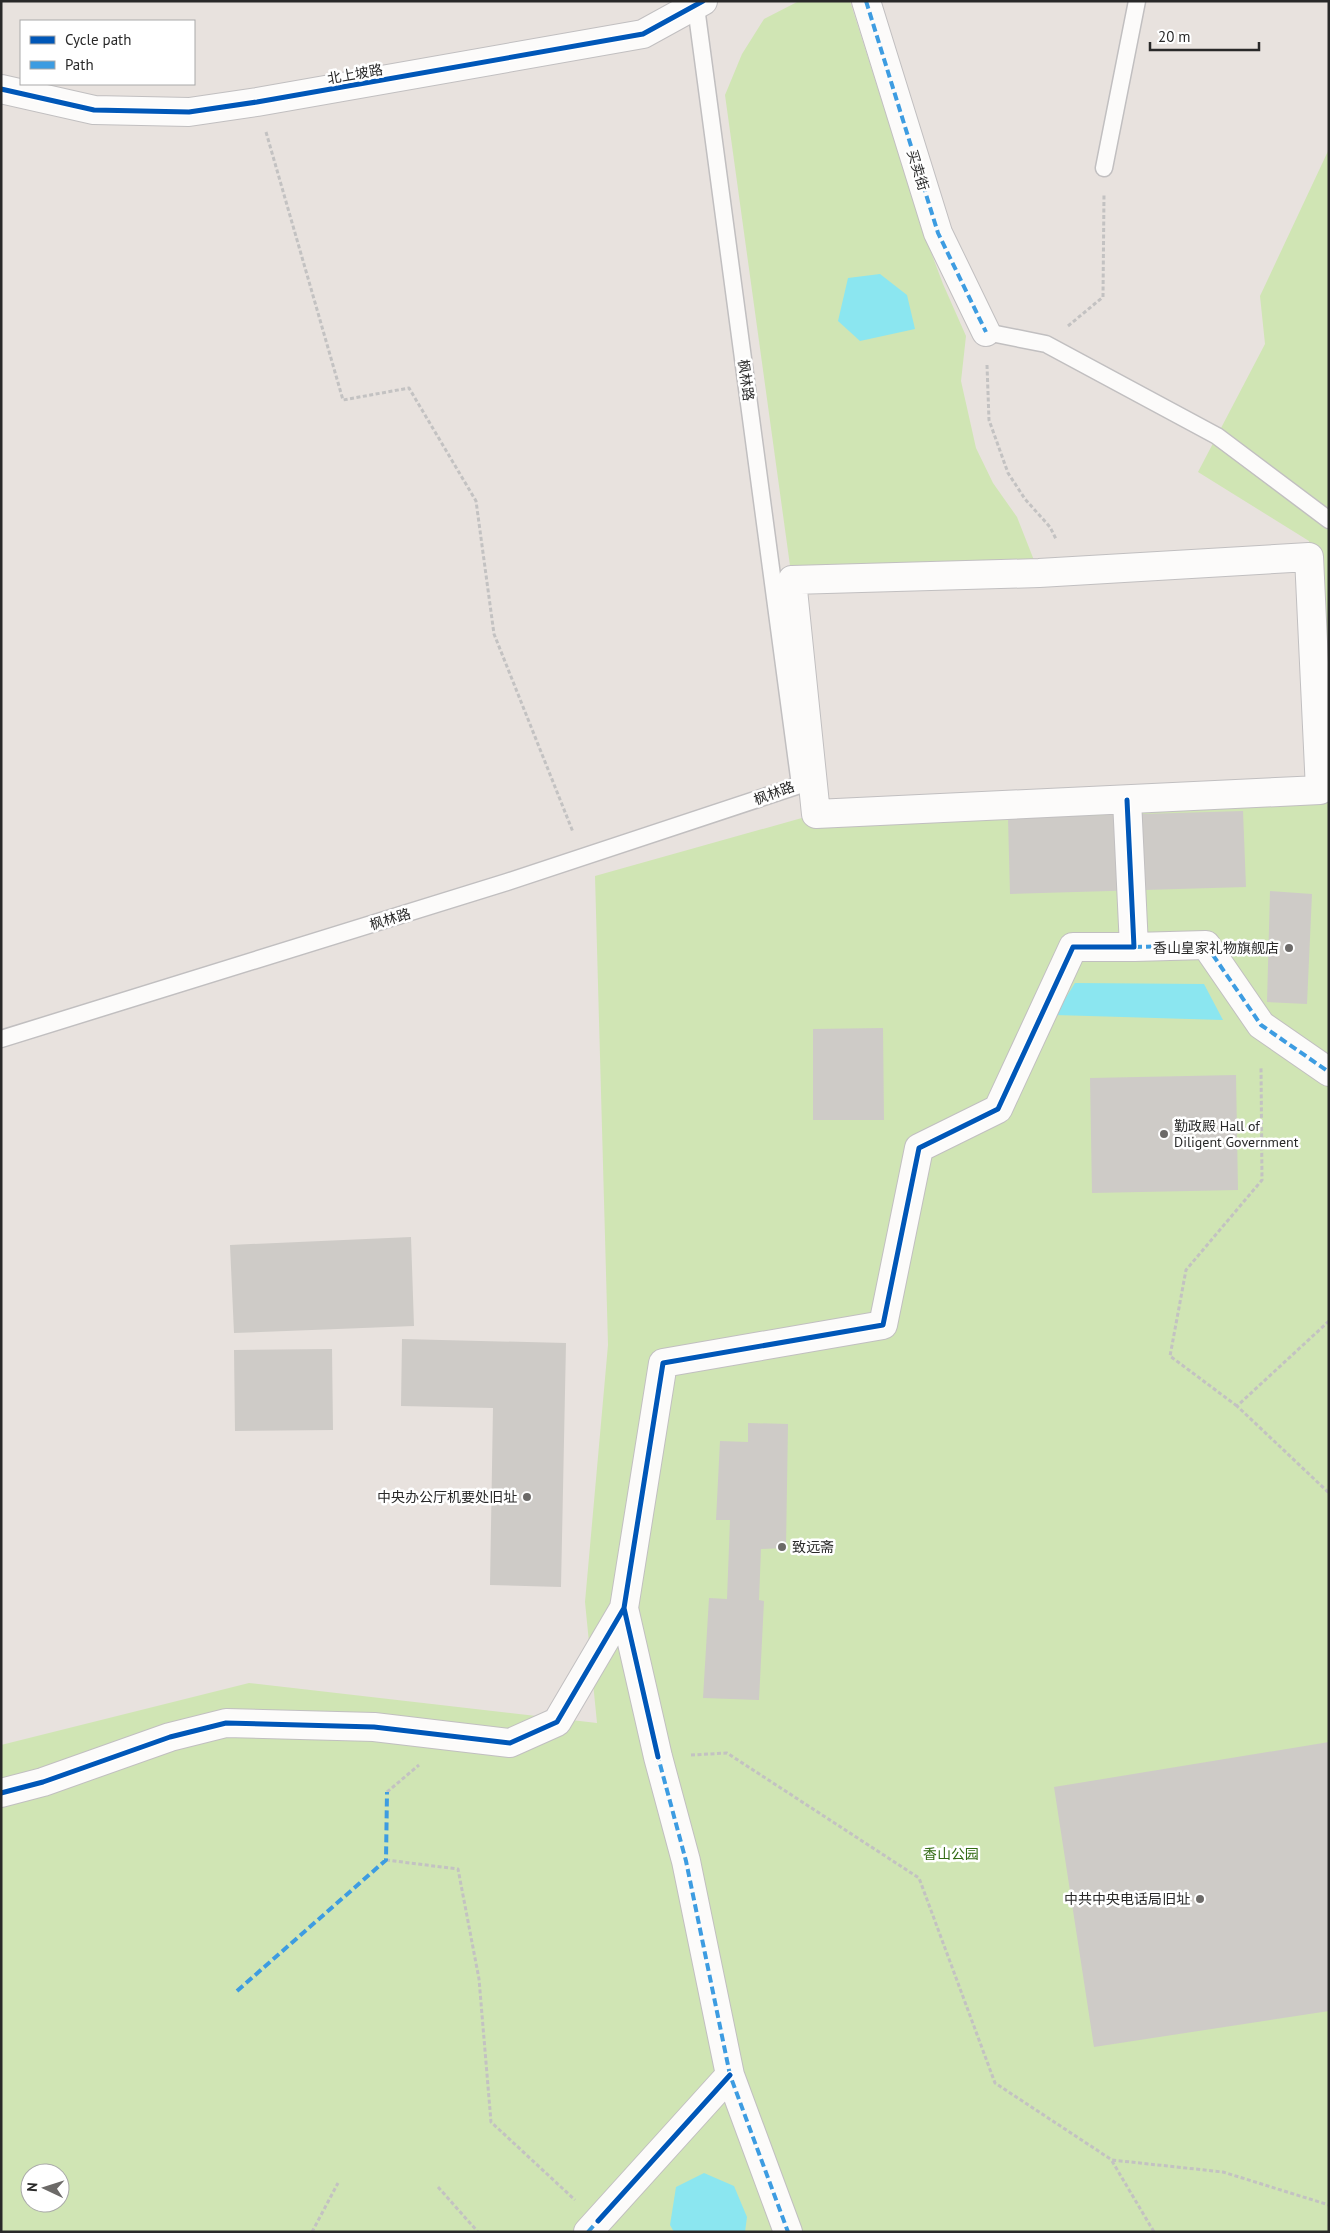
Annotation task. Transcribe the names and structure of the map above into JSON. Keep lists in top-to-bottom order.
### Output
{
  "streets": {
    "street": ["北上坡路", "买卖街"],
    "lane": ["枫林路"]
  },
  "crossings": [
    ["北上坡路", "枫林路"]
  ],
  "parks": ["香山公园"],
  "places": [
    "香山皇家礼物旗舰店",
    "勤政殿 Hall of Diligent Government",
    "中央办公厅机要处旧址",
    "致远斋",
    "中共中央电话局旧址"
  ],
  "legend": ["Cycle path", "Path"],
  "scale_bar": "20 m",
  "north": "left"
}
